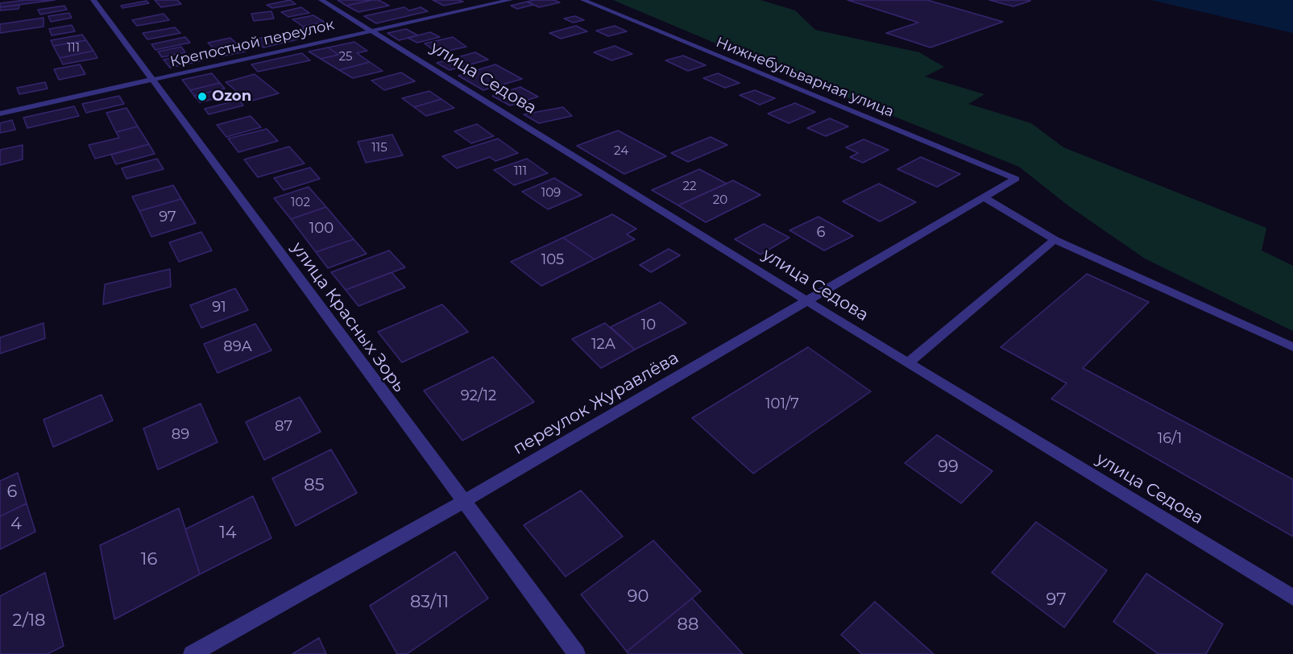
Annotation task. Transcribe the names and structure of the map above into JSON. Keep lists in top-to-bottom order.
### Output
{
  "streets": {
    "street": [
      "Крепостной переулок",
      "Нижнебульварная улица",
      "улица Седова",
      "улица Красных Зорь",
      "переулок Журавлёва"
    ]
  },
  "crossings": [
    ["Крепостной переулок", "улица Седова"],
    ["Крепостной переулок", "улица Красных Зорь"],
    ["Нижнебульварная улица", "переулок Журавлёва"],
    ["улица Седова", "переулок Журавлёва"],
    ["улица Красных Зорь", "переулок Журавлёва"]
  ],
  "places": ["Ozon"],
  "house_numbers": [
    "111",
    "25",
    "115",
    "24",
    "111",
    "22",
    "109",
    "20",
    "102",
    "97",
    "100",
    "6",
    "105",
    "91",
    "10",
    "12А",
    "89А",
    "92/12",
    "101/7",
    "87",
    "89",
    "16/1",
    "99",
    "85",
    "6",
    "4",
    "14",
    "16",
    "90",
    "97",
    "83/11",
    "2/18",
    "88"
  ]
}
